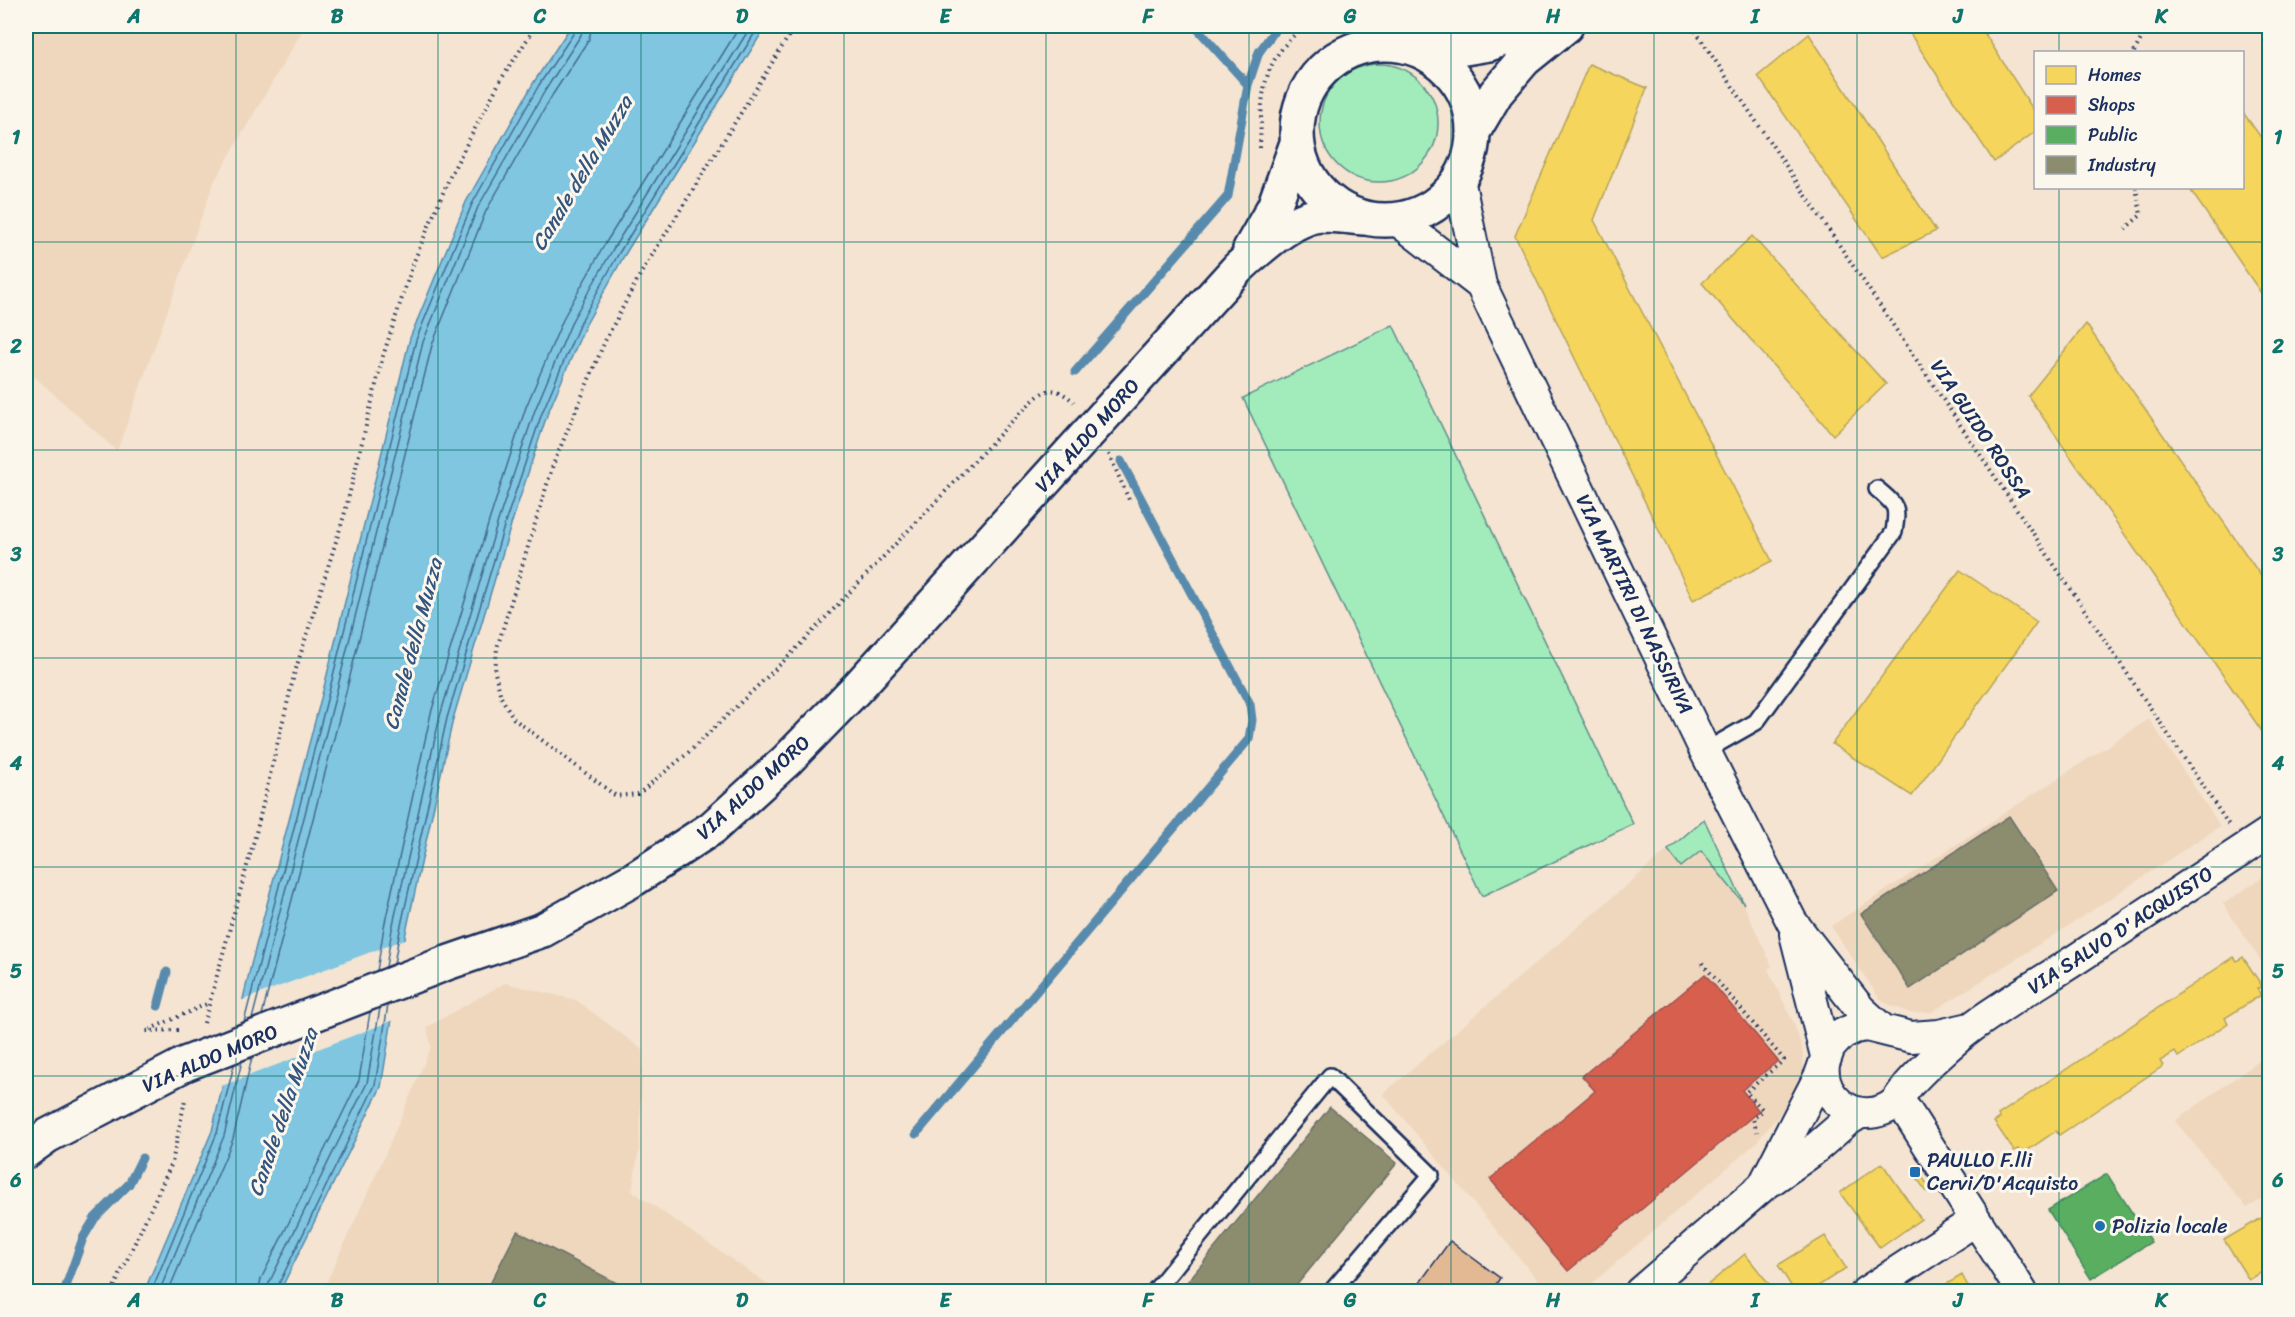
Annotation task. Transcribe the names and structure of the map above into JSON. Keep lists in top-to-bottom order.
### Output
{
  "streets": {
    "street": ["VIA ALDO MORO", "VIA MARTIRI DI NASSIRIYA", "VIA SALVO D'ACQUISTO"],
    "path": ["VIA GUIDO ROSSA"]
  },
  "crossings": [
    ["VIA GUIDO ROSSA", "VIA SALVO D'ACQUISTO"],
    ["VIA ALDO MORO", "VIA MARTIRI DI NASSIRIYA"]
  ],
  "water": ["Canale della Muzza"],
  "places": {
    "transit": ["PAULLO F.lli Cervi/D'Acquisto"],
    "other": ["Polizia locale"]
  },
  "legend": [
    "Homes",
    "Shops",
    "Public",
    "Industry"
  ],
  "grid": {
    "columns": [
      "A",
      "B",
      "C",
      "D",
      "E",
      "F",
      "G",
      "H",
      "I",
      "J",
      "K"
    ],
    "rows": [
      "1",
      "2",
      "3",
      "4",
      "5",
      "6"
    ]
  }
}
